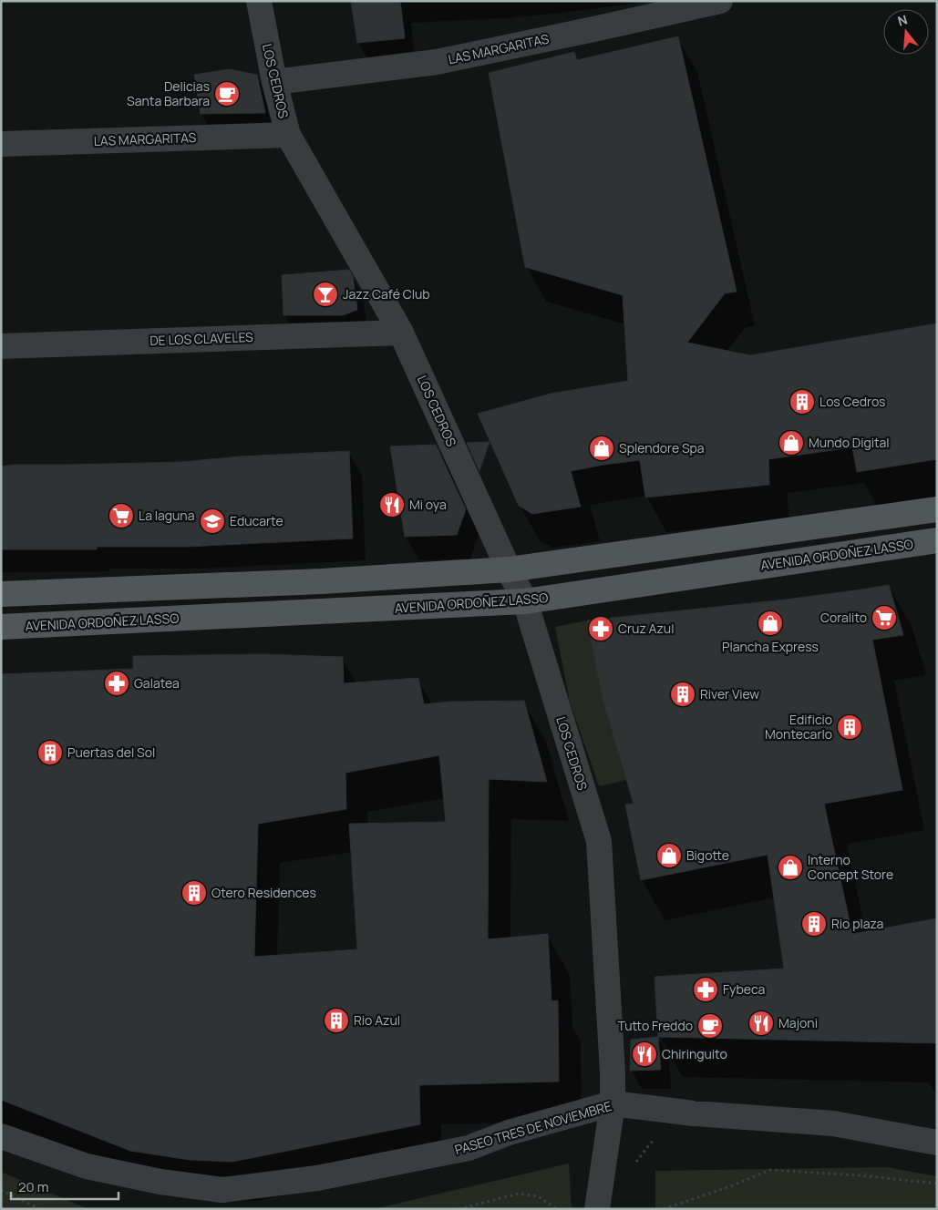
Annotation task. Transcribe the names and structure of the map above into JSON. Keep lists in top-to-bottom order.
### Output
{
  "streets": {
    "main road": ["AVENIDA ORDOÑEZ LASSO"],
    "street": [
      "LAS MARGARITAS",
      "LOS CEDROS",
      "DE LOS CLAVELES",
      "PASEO TRES DE NOVIEMBRE"
    ]
  },
  "crossings": [
    ["LAS MARGARITAS", "LOS CEDROS"],
    ["LOS CEDROS", "DE LOS CLAVELES"],
    ["LOS CEDROS", "AVENIDA ORDOÑEZ LASSO"],
    ["LOS CEDROS", "PASEO TRES DE NOVIEMBRE"]
  ],
  "places": {
    "cafe": ["Delicias Santa Barbara", "Tutto Freddo"],
    "bar": ["Jazz Café Club"],
    "building": [
      "Los Cedros",
      "River View",
      "Edificio Montecarlo",
      "Puertas del Sol",
      "Otero Residences",
      "Rio plaza",
      "Rio Azul"
    ],
    "shop": [
      "Mundo Digital",
      "Splendore Spa",
      "Plancha Express",
      "Bigotte",
      "Interno Concept Store"
    ],
    "restaurant": ["Mi oya", "Majoni", "Chiringuito"],
    "supermarket": ["La laguna", "Coralito"],
    "school or university": ["Educarte"],
    "pharmacy": ["Cruz Azul", "Galatea", "Fybeca"]
  },
  "scale_bar": "20 m",
  "north": "top"
}
